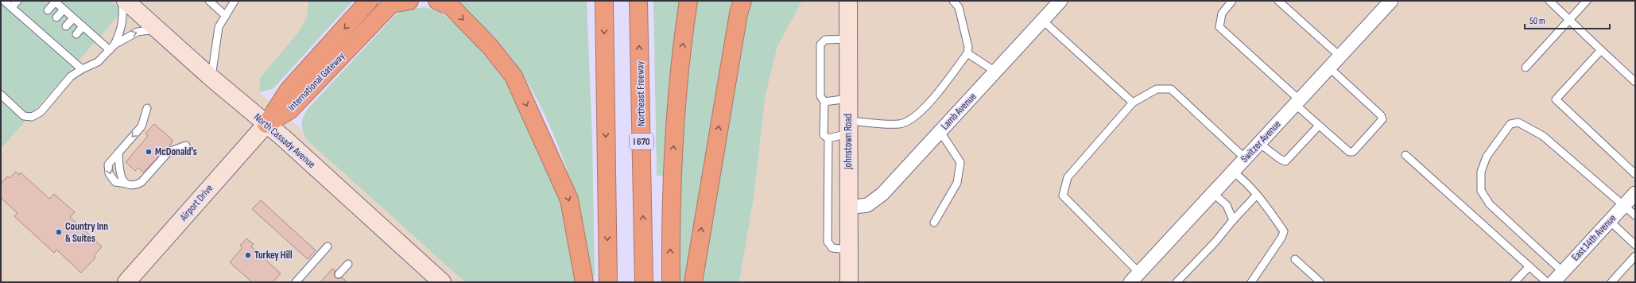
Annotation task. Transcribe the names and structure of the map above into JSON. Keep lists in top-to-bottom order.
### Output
{
  "streets": {
    "highway": ["International Gateway", "Northeast Freeway", "I 670"],
    "main road": ["North Cassady Avenue", "Johnstown Road", "Airport Drive"],
    "street": ["Lamb Avenue", "Switzer Avenue", "East 14th Avenue"]
  },
  "crossings": [
    ["International Gateway", "North Cassady Avenue"],
    ["International Gateway", "Airport Drive"],
    ["Lamb Avenue", "Johnstown Road"],
    ["North Cassady Avenue", "Airport Drive"]
  ],
  "places": ["McDonald's", "Country Inn & Suites", "Turkey Hill"],
  "scale_bar": "50 m"
}
